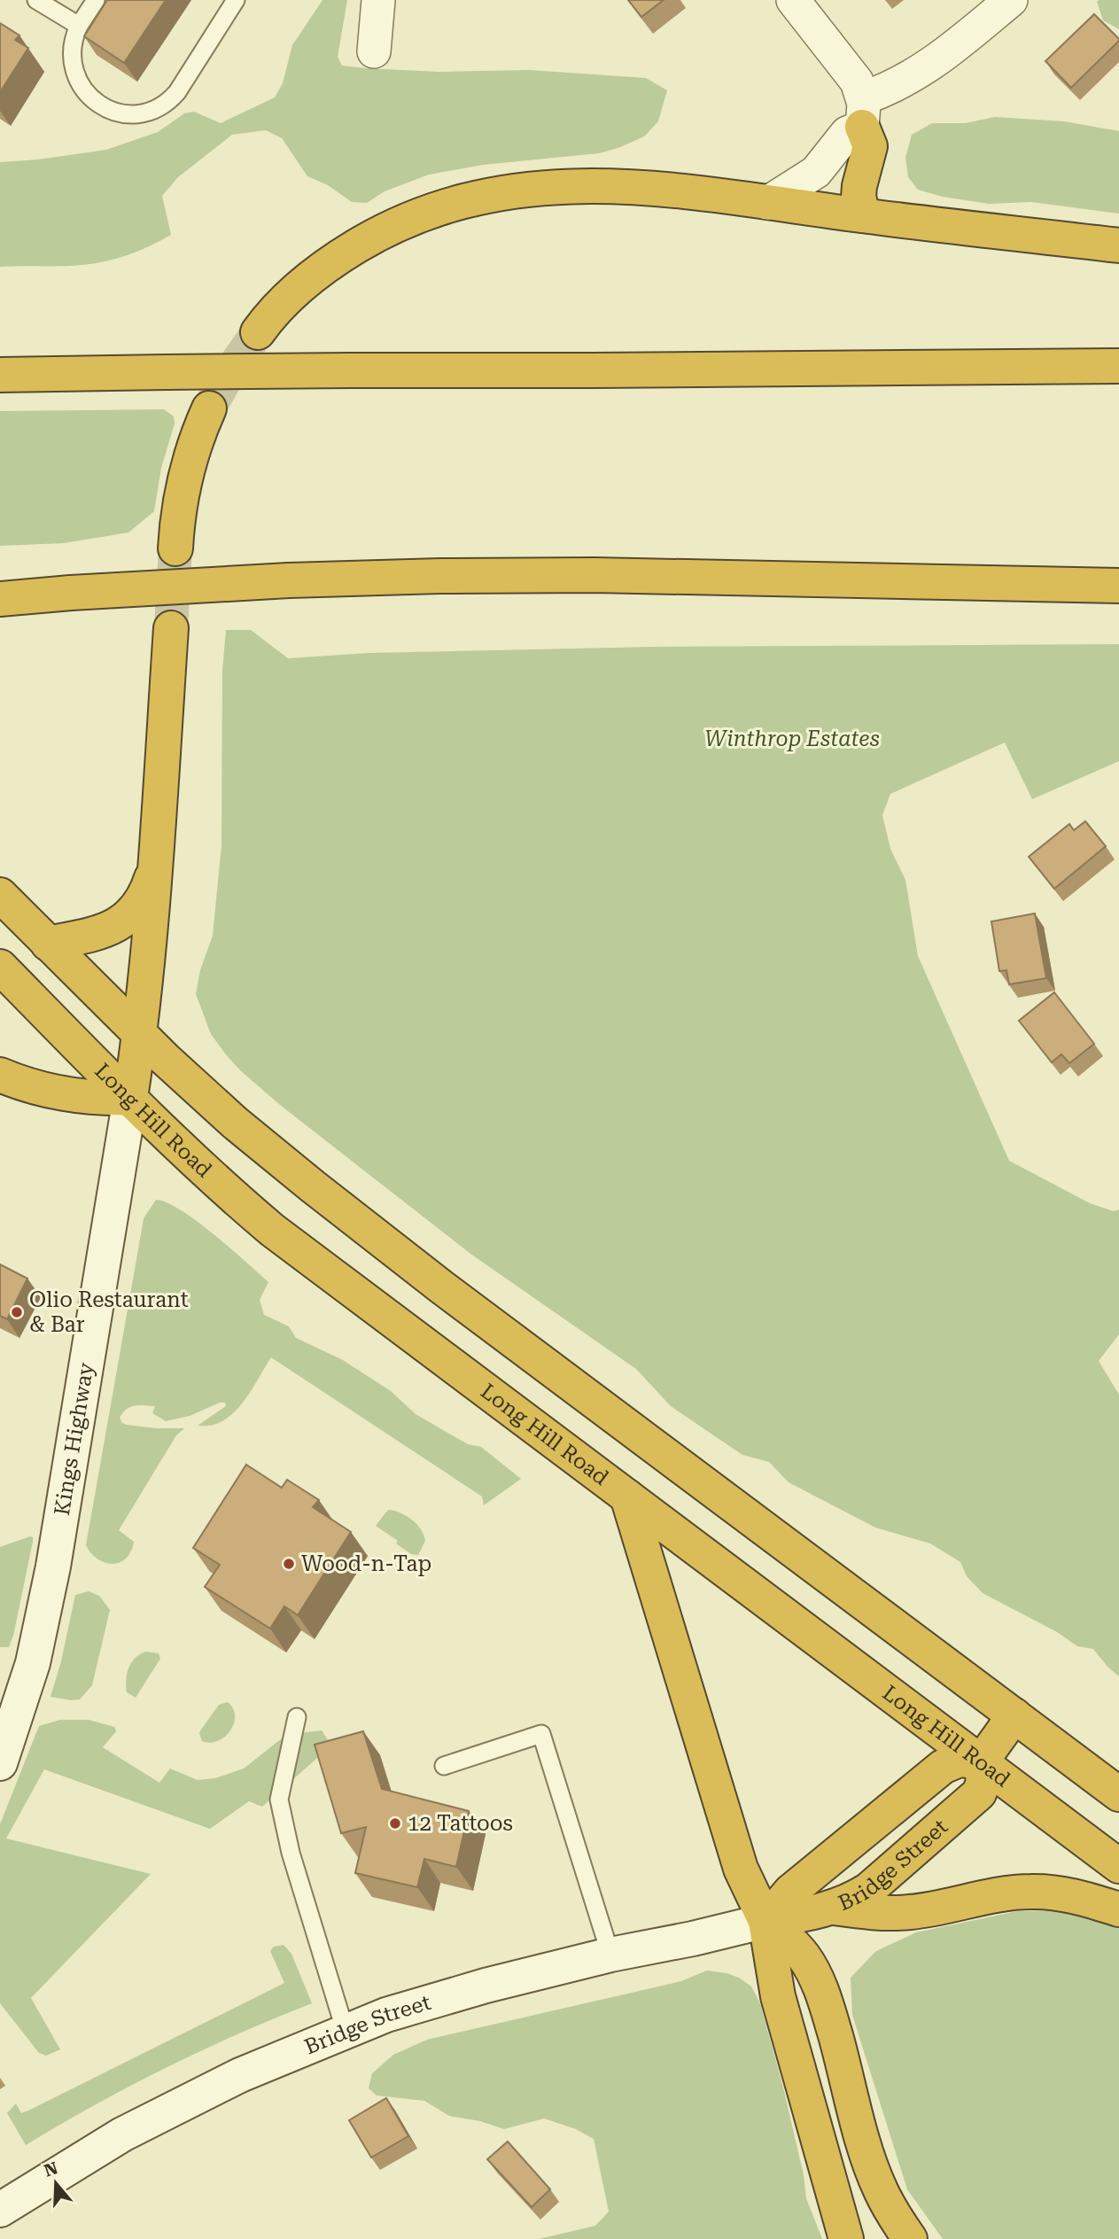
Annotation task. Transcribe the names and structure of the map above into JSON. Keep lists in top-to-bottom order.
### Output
{
  "streets": {
    "highway": ["Long Hill Road", "Kings Highway", "Bridge Street"]
  },
  "crossings": [
    ["Long Hill Road", "Kings Highway"],
    ["Long Hill Road", "Bridge Street"]
  ],
  "parks": ["Winthrop Estates"],
  "places": ["Olio Restaurant & Bar", "Wood-n-Tap", "12 Tattoos"],
  "north": "top"
}
